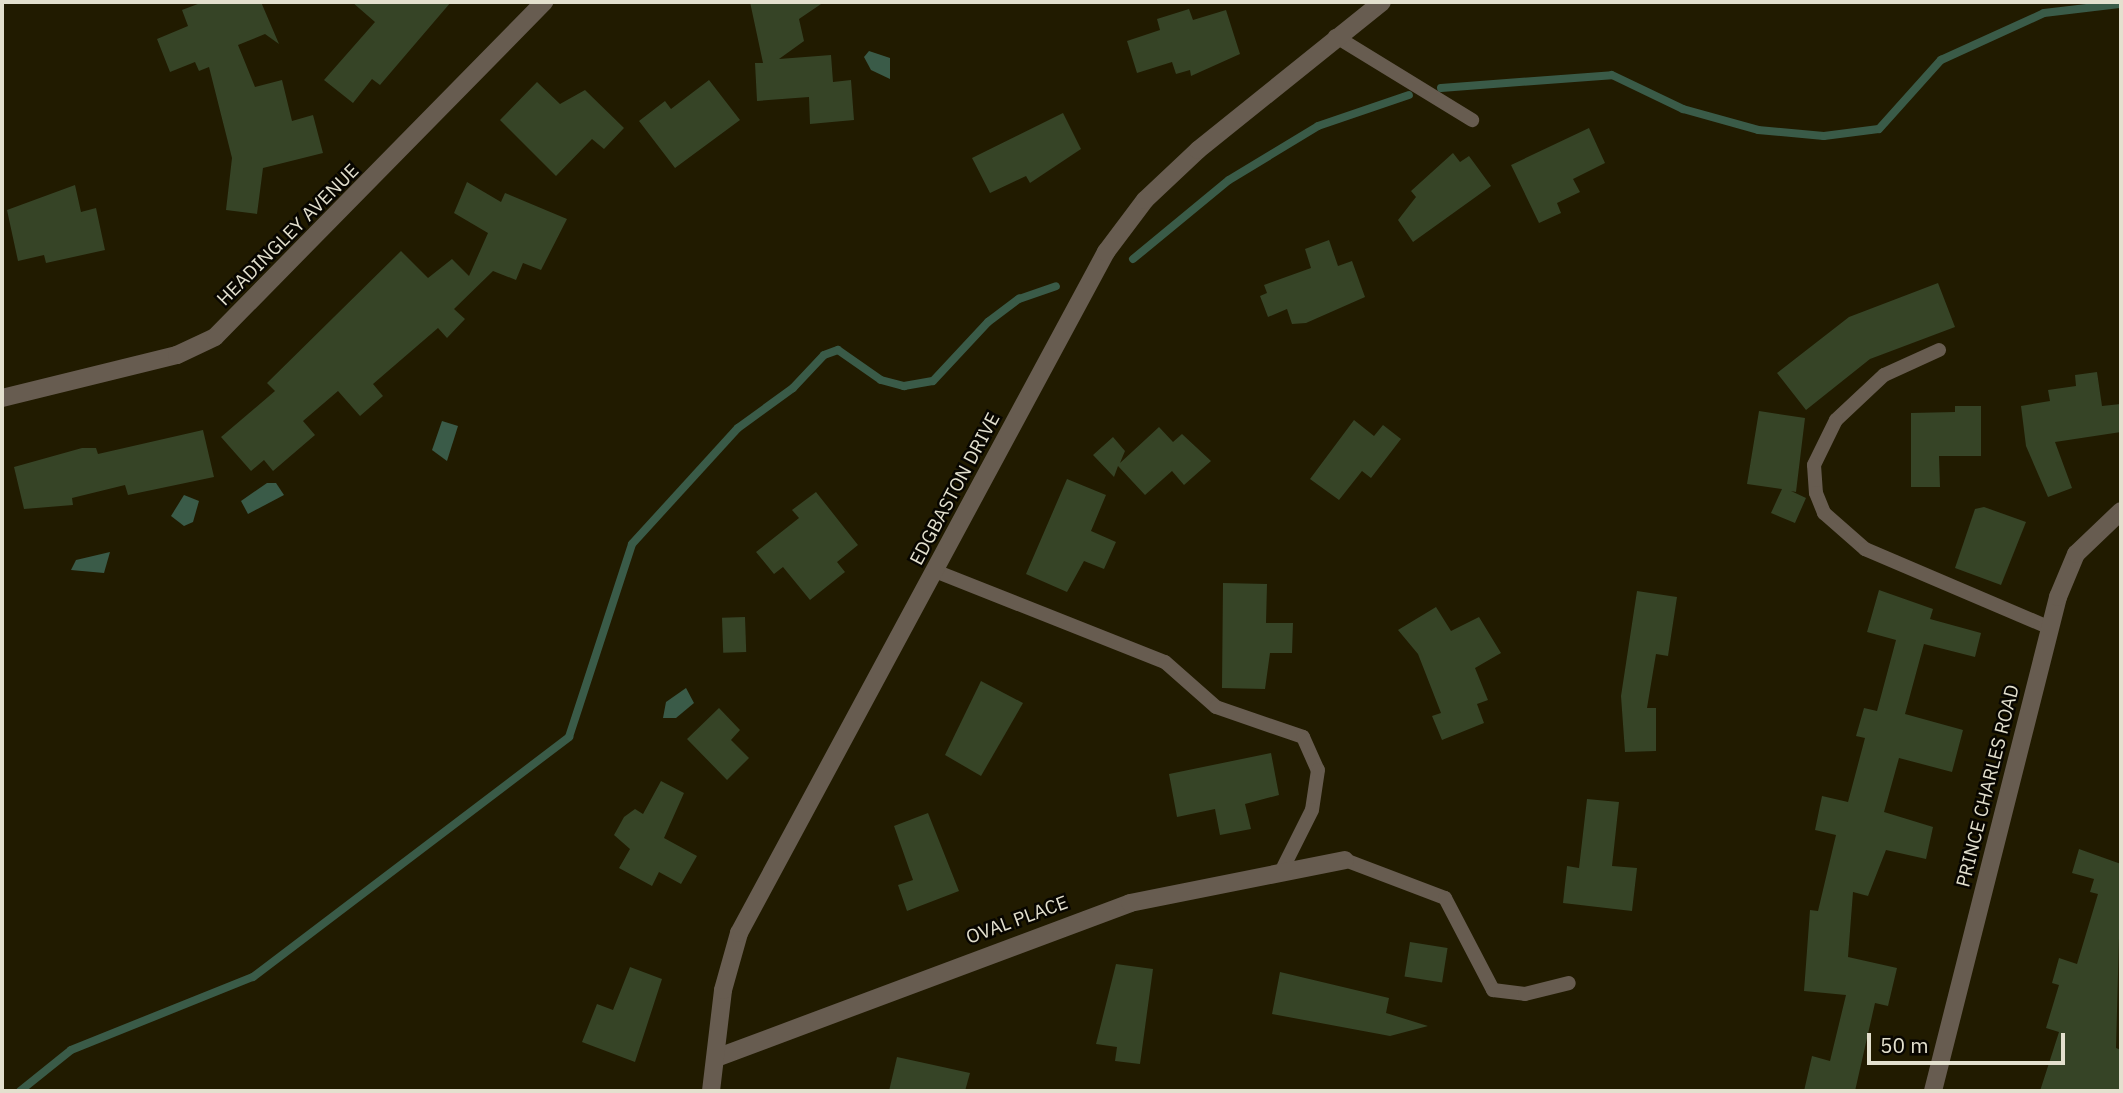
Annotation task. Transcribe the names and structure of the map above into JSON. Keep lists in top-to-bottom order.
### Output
{
  "streets": {
    "street": [
      "HEADINGLEY AVENUE",
      "EDGBASTON DRIVE",
      "PRINCE CHARLES ROAD",
      "OVAL PLACE"
    ]
  },
  "crossings": [
    ["EDGBASTON DRIVE", "OVAL PLACE"]
  ],
  "scale_bar": "50 m"
}
